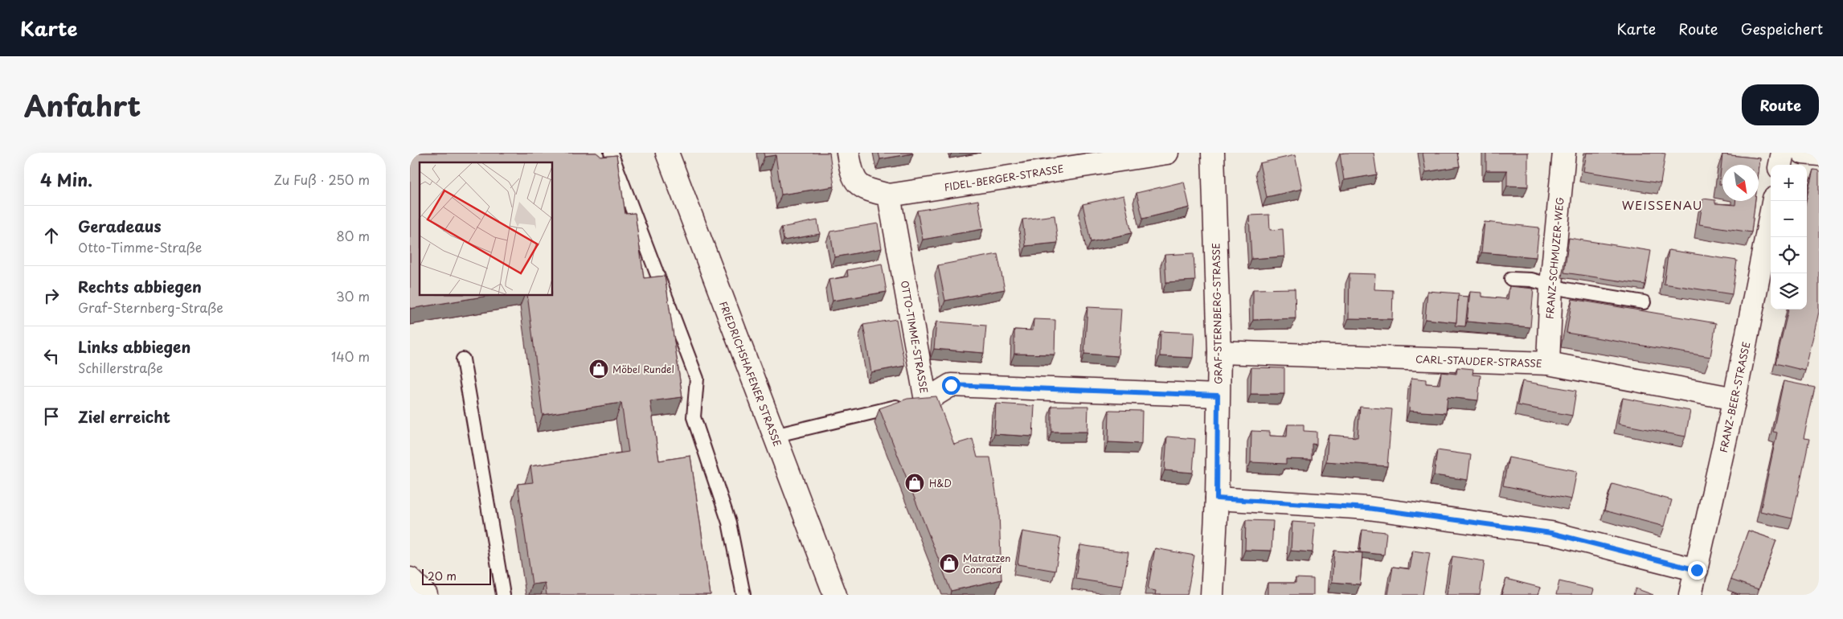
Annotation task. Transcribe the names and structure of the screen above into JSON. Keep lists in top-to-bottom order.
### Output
{
  "streets": {
    "street": [
      "FIDEL-BERGER-STRASSE",
      "FRANZ-SCHMUZER-WEG",
      "GRAF-STERNBERG-STRASSE",
      "OTTO-TIMME-STRASSE",
      "CARL-STAUDER-STRASSE",
      "FRIEDRICHSHAFENER STRASSE",
      "FRANZ-BEER-STRASSE"
    ]
  },
  "crossings": [
    ["FIDEL-BERGER-STRASSE", "OTTO-TIMME-STRASSE"],
    ["FRANZ-SCHMUZER-WEG", "CARL-STAUDER-STRASSE"],
    ["GRAF-STERNBERG-STRASSE", "OTTO-TIMME-STRASSE"],
    ["GRAF-STERNBERG-STRASSE", "CARL-STAUDER-STRASSE"],
    ["CARL-STAUDER-STRASSE", "FRANZ-BEER-STRASSE"]
  ],
  "districts": ["WEISSENAU"],
  "places": {
    "shop": ["Möbel Rundel", "H&D", "Matratzen Concord"]
  },
  "scale_bar": "20 m",
  "north": "bottom right",
  "page": {
    "header": "Karte",
    "nav": ["Karte", "Route", "Gespeichert"],
    "title": "Anfahrt",
    "buttons": "Route",
    "heading": ["4 Min.", "Zu Fuß · 250 m"],
    "map_buttons": ["+", "−"],
    "list": [
      ["Geradeaus", "Otto-Timme-Straße", "80 m"],
      ["Rechts abbiegen", "Graf-Sternberg-Straße", "30 m"],
      ["Links abbiegen", "Schillerstraße", "140 m"],
      "Ziel erreicht"
    ],
    "scale": "20 m"
  }
}
